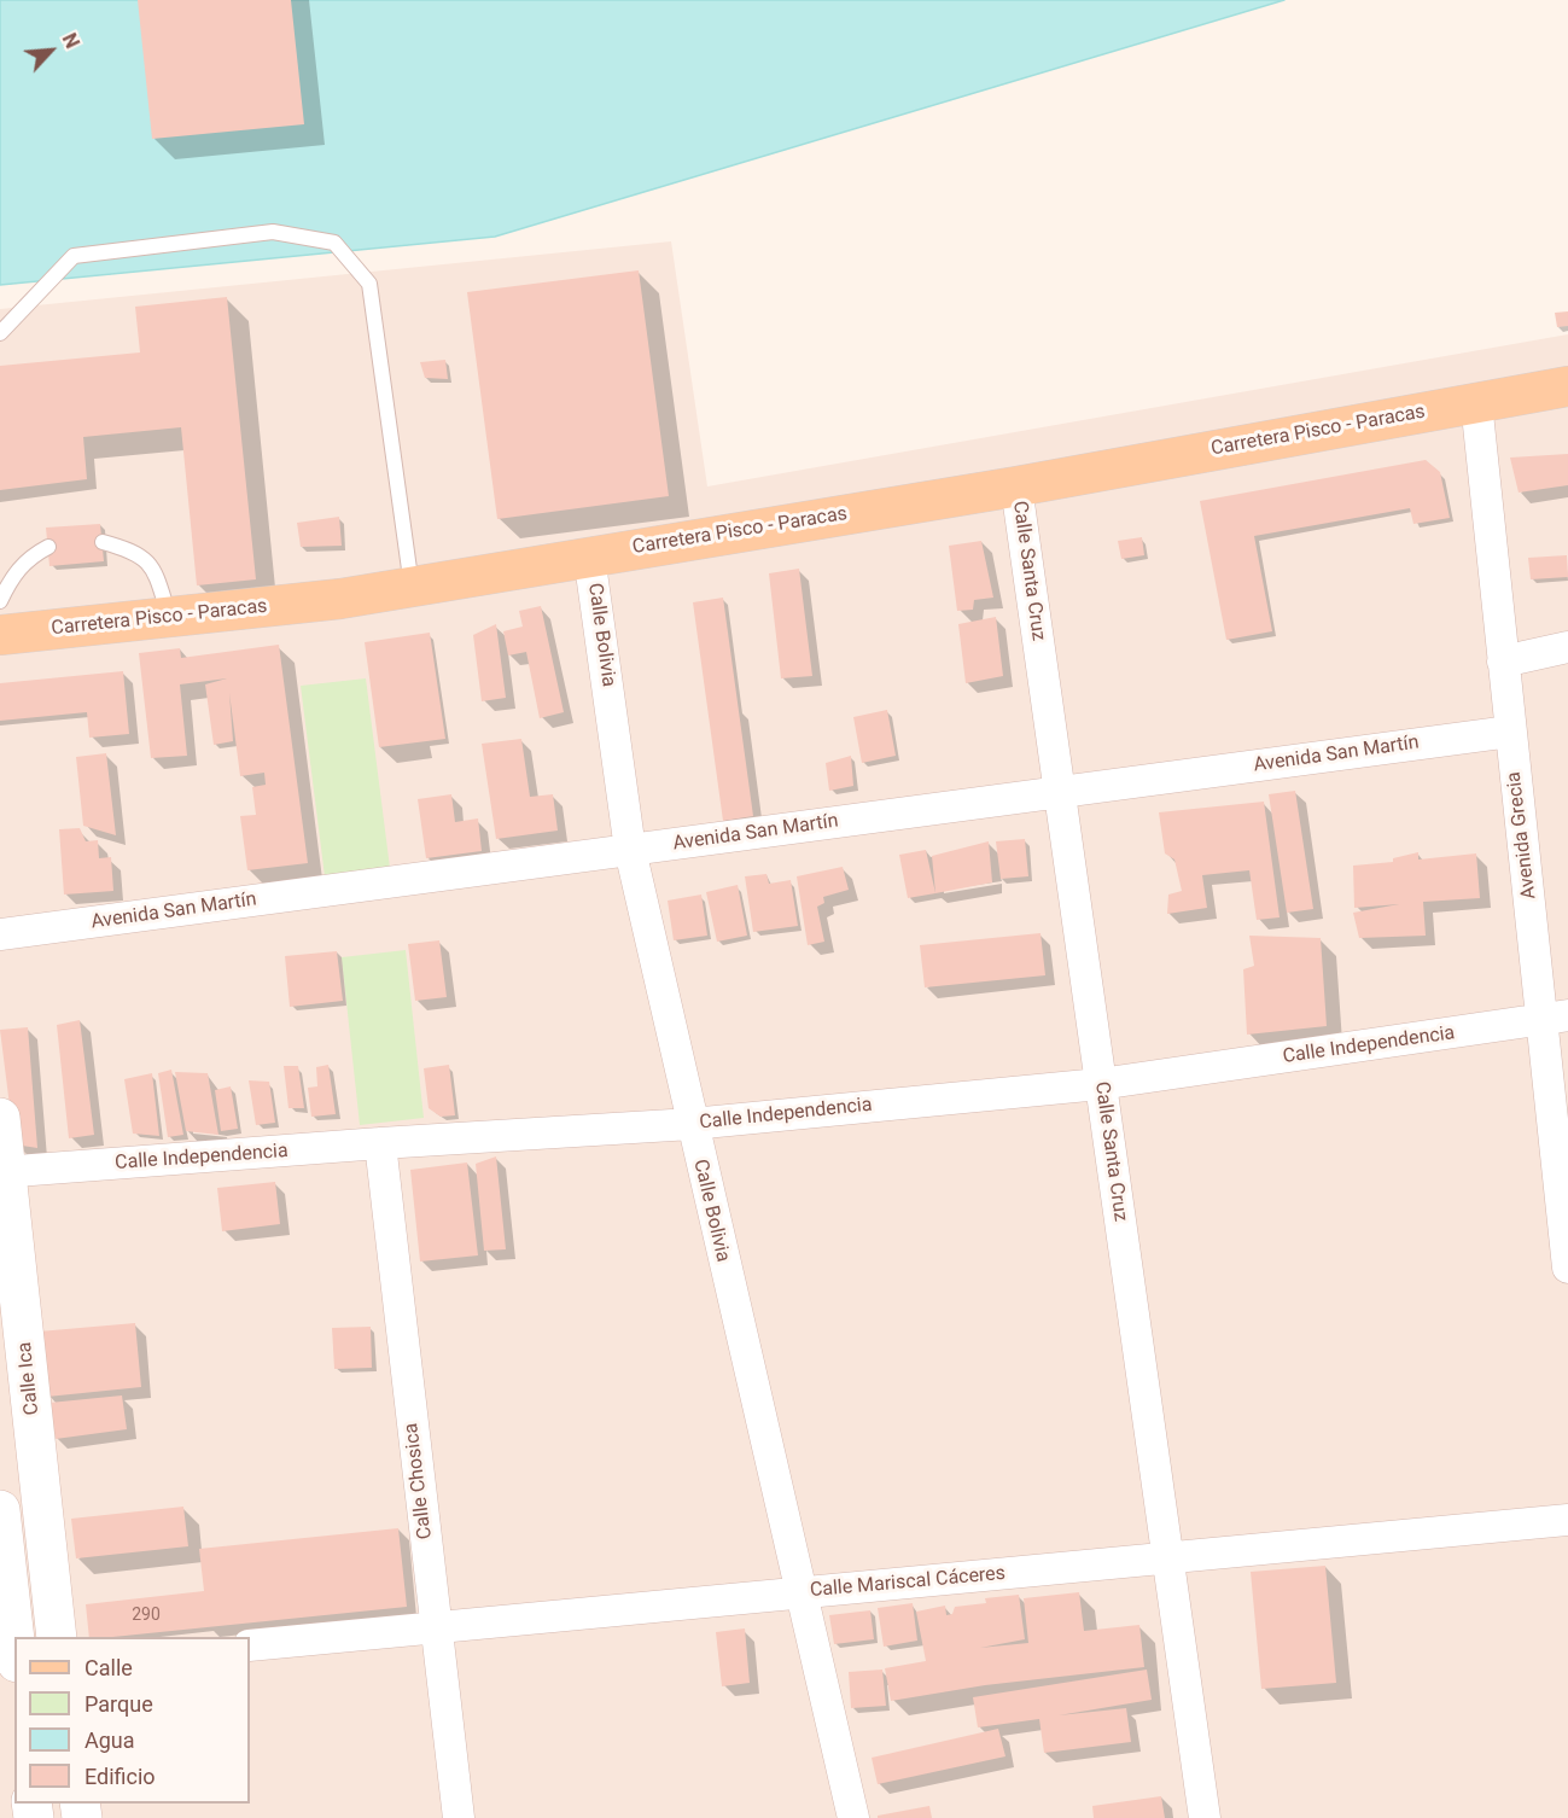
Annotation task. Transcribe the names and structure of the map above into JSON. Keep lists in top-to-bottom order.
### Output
{
  "streets": {
    "main road": ["Carretera Pisco - Paracas"],
    "street": [
      "Calle Santa Cruz",
      "Calle Bolivia",
      "Avenida San Martín",
      "Avenida Grecia",
      "Calle Independencia",
      "Calle Ica",
      "Calle Chosica",
      "Calle Mariscal Cáceres"
    ]
  },
  "crossings": [
    ["Carretera Pisco - Paracas", "Calle Santa Cruz"],
    ["Carretera Pisco - Paracas", "Calle Bolivia"],
    ["Carretera Pisco - Paracas", "Avenida Grecia"],
    ["Calle Santa Cruz", "Avenida San Martín"],
    ["Calle Santa Cruz", "Calle Independencia"],
    ["Calle Santa Cruz", "Calle Mariscal Cáceres"],
    ["Calle Bolivia", "Avenida San Martín"],
    ["Calle Bolivia", "Calle Independencia"],
    ["Calle Bolivia", "Calle Mariscal Cáceres"],
    ["Avenida San Martín", "Avenida Grecia"],
    ["Avenida Grecia", "Calle Independencia"],
    ["Calle Independencia", "Calle Ica"],
    ["Calle Independencia", "Calle Chosica"],
    ["Calle Chosica", "Calle Mariscal Cáceres"]
  ],
  "house_numbers": ["290"],
  "legend": [
    "Calle",
    "Parque",
    "Agua",
    "Edificio"
  ],
  "north": "top right"
}
